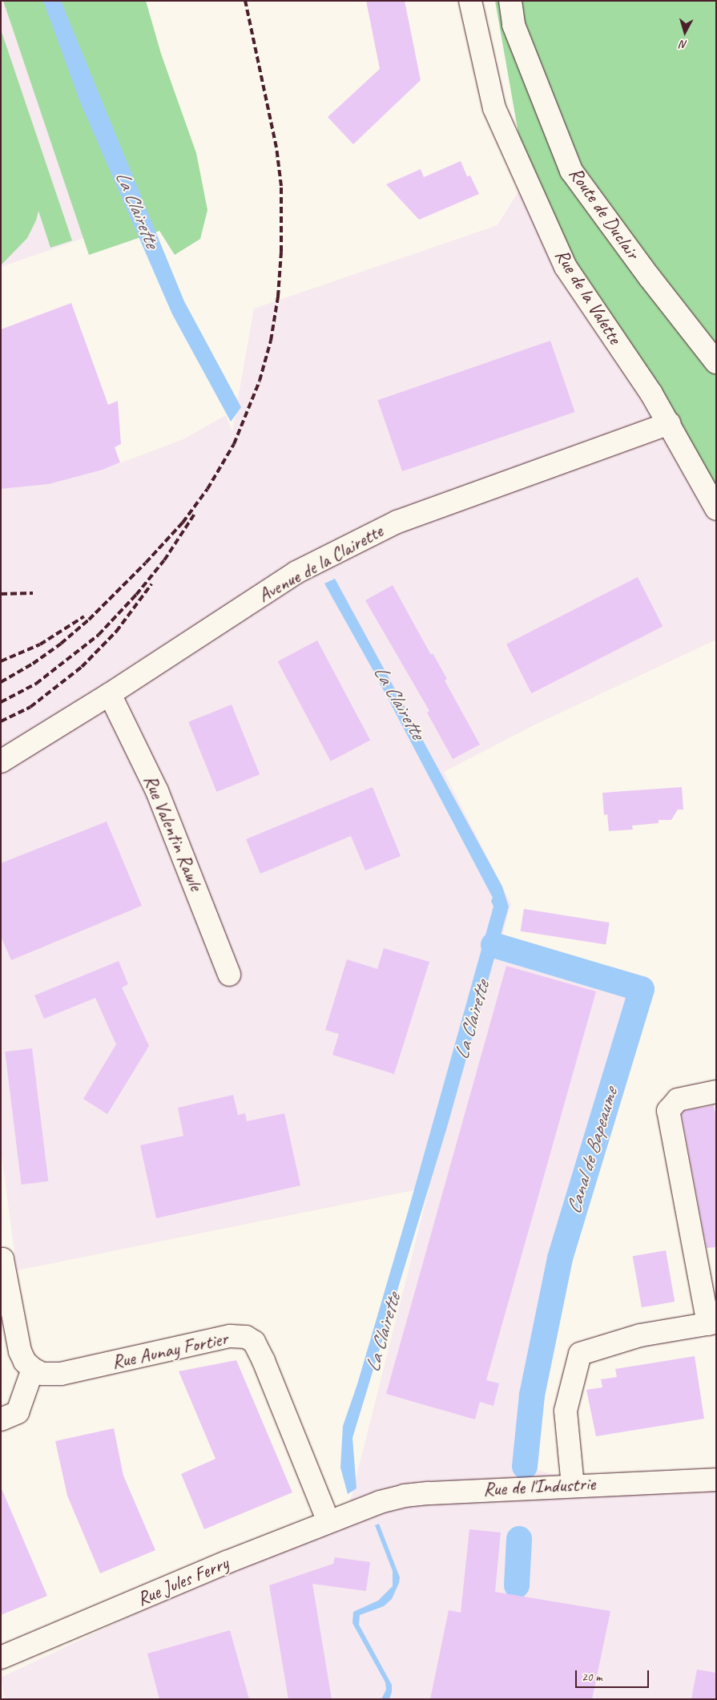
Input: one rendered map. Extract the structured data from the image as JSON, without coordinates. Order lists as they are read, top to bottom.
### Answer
{
  "streets": {
    "street": [
      "Route de Duclair",
      "Rue de la Valette",
      "Avenue de la Clairette",
      "Rue Valentin Rawle",
      "Rue Aunay Fortier",
      "Rue de l'Industrie",
      "Rue Jules Ferry"
    ]
  },
  "crossings": [
    ["Rue de la Valette", "Avenue de la Clairette"],
    ["Avenue de la Clairette", "Rue Valentin Rawle"],
    ["Rue Aunay Fortier", "Rue Jules Ferry"],
    ["Rue de l'Industrie", "Rue Jules Ferry"]
  ],
  "water": ["La Clairette", "Canal de Bapeaume"],
  "scale_bar": "20 m",
  "north": "bottom"
}
